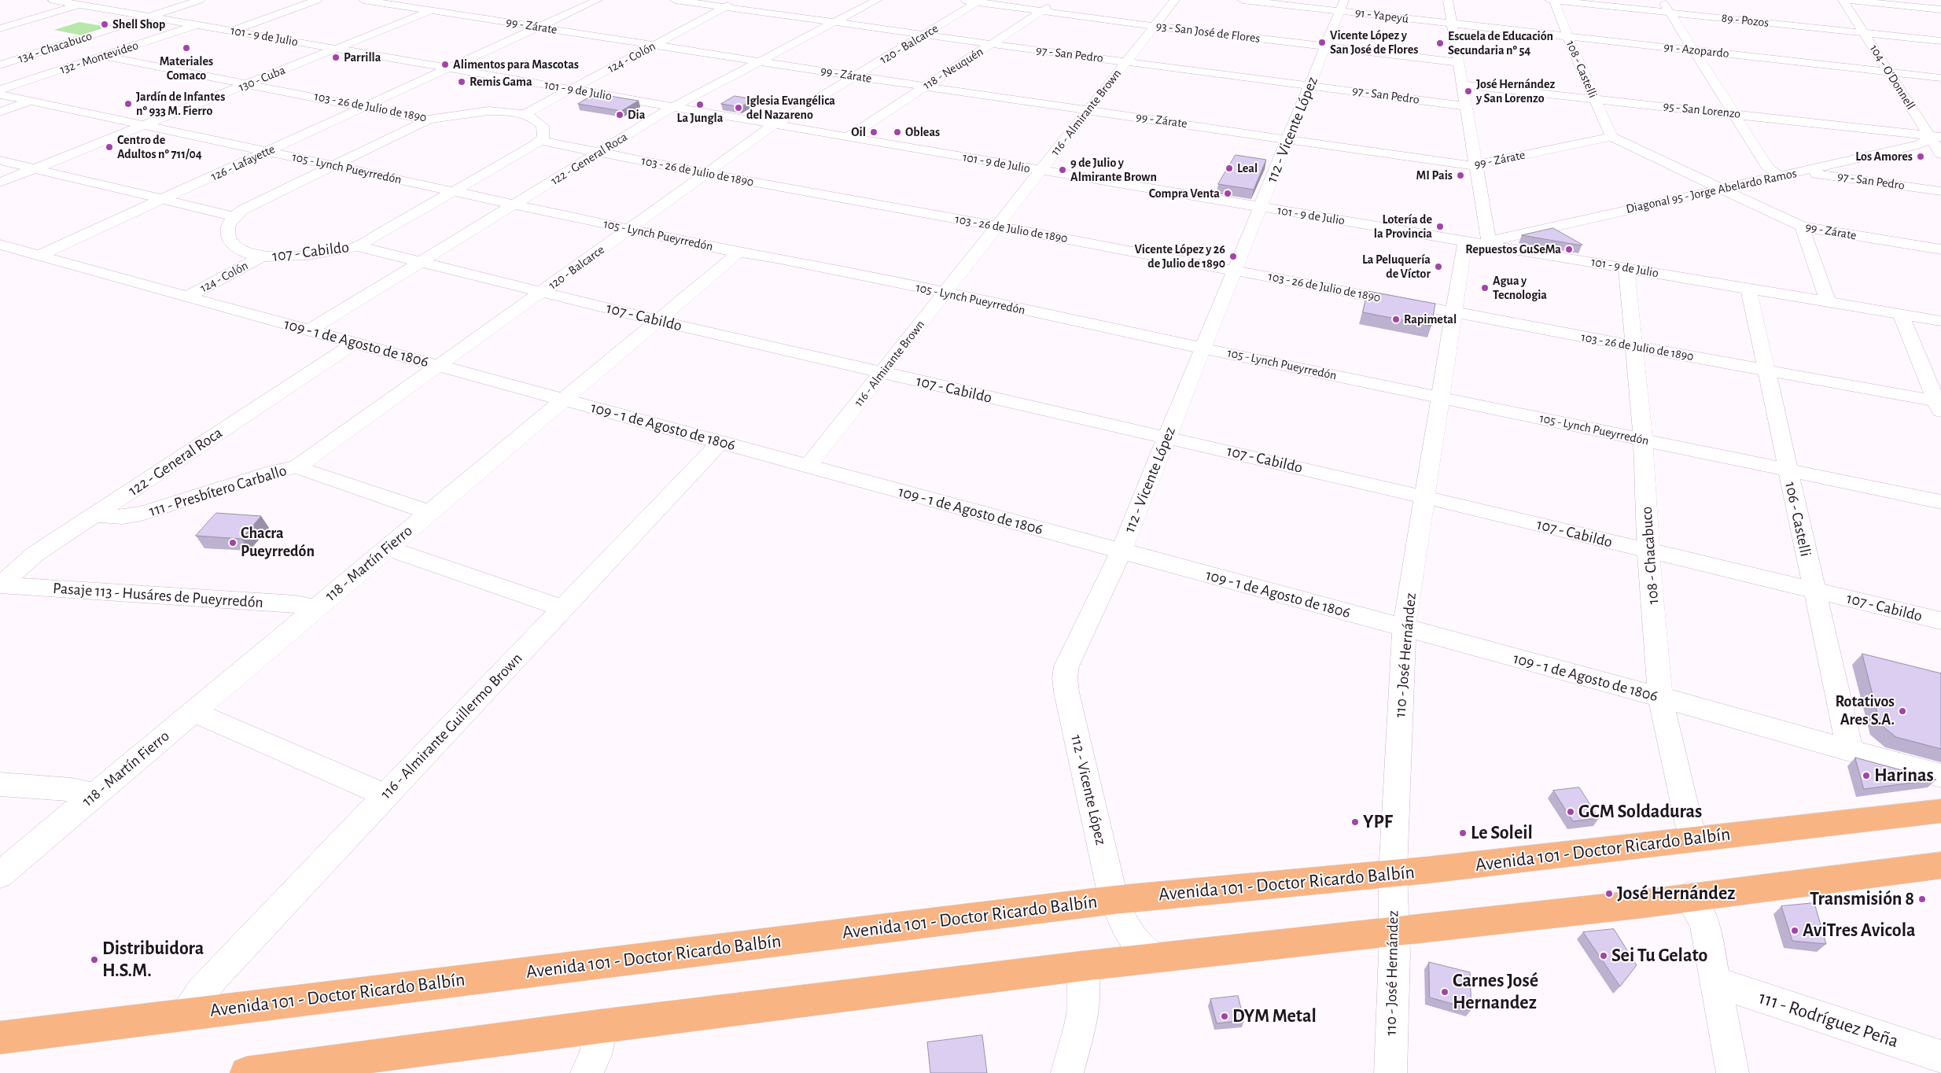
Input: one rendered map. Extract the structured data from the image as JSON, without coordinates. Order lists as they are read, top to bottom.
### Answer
{
  "streets": {
    "main road": ["Avenida 101 - Doctor Ricardo Balbín"],
    "street": [
      "91 - Yapeyú",
      "89 - Pozos",
      "99 - Zárate",
      "93 - San José de Flores",
      "101 - 9 de Julio",
      "120 - Balcarce",
      "134 - Chacabuco",
      "91 - Azopardo",
      "97 - San Pedro",
      "132 - Montevideo",
      "124 - Colón",
      "118 - Neuquén",
      "108 - Castelli",
      "104 - O'Donnell",
      "130 - Cuba",
      "103 - 26 de Julio de 1890",
      "95 - San Lorenzo",
      "116 - Almirante Brown",
      "112 - Vicente López",
      "122 - General Roca",
      "126 - Lafayette",
      "105 - Lynch Pueyrredón",
      "Diagonal 95 - Jorge Abelardo Ramos",
      "107 - Cabildo",
      "109 - 1 de Agosto de 1806",
      "111 - Presbítero Carballo",
      "106 - Castelli",
      "108 - Chacabuco",
      "118 - Martín Fierro",
      "Pasaje 113 - Husáres de Pueyrredón",
      "110 - José Hernández",
      "116 - Almirante Guillermo Brown",
      "111 - Rodríguez Peña"
    ]
  },
  "crossings": [
    ["91 - Yapeyú", "91 - Azopardo"],
    ["91 - Yapeyú", "112 - Vicente López"],
    ["89 - Pozos", "108 - Castelli"],
    ["89 - Pozos", "104 - O'Donnell"],
    ["99 - Zárate", "120 - Balcarce"],
    ["99 - Zárate", "124 - Colón"],
    ["99 - Zárate", "118 - Neuquén"],
    ["99 - Zárate", "108 - Castelli"],
    ["99 - Zárate", "130 - Cuba"],
    ["99 - Zárate", "116 - Almirante Brown"],
    ["99 - Zárate", "112 - Vicente López"],
    ["99 - Zárate", "122 - General Roca"],
    ["99 - Zárate", "126 - Lafayette"],
    ["99 - Zárate", "Diagonal 95 - Jorge Abelardo Ramos"],
    ["93 - San José de Flores", "120 - Balcarce"],
    ["93 - San José de Flores", "118 - Neuquén"],
    ["93 - San José de Flores", "116 - Almirante Brown"],
    ["93 - San José de Flores", "112 - Vicente López"],
    ["101 - 9 de Julio", "120 - Balcarce"],
    ["101 - 9 de Julio", "134 - Chacabuco"],
    ["101 - 9 de Julio", "132 - Montevideo"],
    ["101 - 9 de Julio", "124 - Colón"],
    ["101 - 9 de Julio", "118 - Neuquén"],
    ["101 - 9 de Julio", "130 - Cuba"],
    ["101 - 9 de Julio", "116 - Almirante Brown"],
    ["101 - 9 de Julio", "112 - Vicente López"],
    ["101 - 9 de Julio", "122 - General Roca"],
    ["101 - 9 de Julio", "126 - Lafayette"],
    ["101 - 9 de Julio", "Diagonal 95 - Jorge Abelardo Ramos"],
    ["101 - 9 de Julio", "106 - Castelli"],
    ["101 - 9 de Julio", "108 - Chacabuco"],
    ["101 - 9 de Julio", "110 - José Hernández"],
    ["120 - Balcarce", "97 - San Pedro"],
    ["120 - Balcarce", "103 - 26 de Julio de 1890"],
    ["120 - Balcarce", "105 - Lynch Pueyrredón"],
    ["120 - Balcarce", "107 - Cabildo"],
    ["120 - Balcarce", "109 - 1 de Agosto de 1806"],
    ["120 - Balcarce", "111 - Presbítero Carballo"],
    ["91 - Azopardo", "108 - Castelli"],
    ["91 - Azopardo", "104 - O'Donnell"],
    ["97 - San Pedro", "124 - Colón"],
    ["97 - San Pedro", "118 - Neuquén"],
    ["97 - San Pedro", "116 - Almirante Brown"],
    ["97 - San Pedro", "112 - Vicente López"],
    ["97 - San Pedro", "122 - General Roca"],
    ["97 - San Pedro", "Diagonal 95 - Jorge Abelardo Ramos"],
    ["132 - Montevideo", "103 - 26 de Julio de 1890"],
    ["124 - Colón", "103 - 26 de Julio de 1890"],
    ["124 - Colón", "107 - Cabildo"],
    ["124 - Colón", "109 - 1 de Agosto de 1806"],
    ["108 - Castelli", "95 - San Lorenzo"],
    ["104 - O'Donnell", "95 - San Lorenzo"],
    ["104 - O'Donnell", "Diagonal 95 - Jorge Abelardo Ramos"],
    ["130 - Cuba", "103 - 26 de Julio de 1890"],
    ["130 - Cuba", "105 - Lynch Pueyrredón"],
    ["103 - 26 de Julio de 1890", "116 - Almirante Brown"],
    ["103 - 26 de Julio de 1890", "112 - Vicente López"],
    ["103 - 26 de Julio de 1890", "122 - General Roca"],
    ["103 - 26 de Julio de 1890", "126 - Lafayette"],
    ["103 - 26 de Julio de 1890", "106 - Castelli"],
    ["103 - 26 de Julio de 1890", "108 - Chacabuco"],
    ["103 - 26 de Julio de 1890", "110 - José Hernández"],
    ["95 - San Lorenzo", "Diagonal 95 - Jorge Abelardo Ramos"],
    ["116 - Almirante Brown", "105 - Lynch Pueyrredón"],
    ["116 - Almirante Brown", "107 - Cabildo"],
    ["116 - Almirante Brown", "109 - 1 de Agosto de 1806"],
    ["112 - Vicente López", "105 - Lynch Pueyrredón"],
    ["112 - Vicente López", "107 - Cabildo"],
    ["112 - Vicente López", "109 - 1 de Agosto de 1806"],
    ["112 - Vicente López", "Avenida 101 - Doctor Ricardo Balbín"],
    ["122 - General Roca", "105 - Lynch Pueyrredón"],
    ["122 - General Roca", "107 - Cabildo"],
    ["122 - General Roca", "109 - 1 de Agosto de 1806"],
    ["122 - General Roca", "111 - Presbítero Carballo"],
    ["122 - General Roca", "Pasaje 113 - Husáres de Pueyrredón"],
    ["126 - Lafayette", "105 - Lynch Pueyrredón"],
    ["126 - Lafayette", "109 - 1 de Agosto de 1806"],
    ["105 - Lynch Pueyrredón", "106 - Castelli"],
    ["105 - Lynch Pueyrredón", "108 - Chacabuco"],
    ["105 - Lynch Pueyrredón", "118 - Martín Fierro"],
    ["105 - Lynch Pueyrredón", "110 - José Hernández"],
    ["107 - Cabildo", "106 - Castelli"],
    ["107 - Cabildo", "108 - Chacabuco"],
    ["107 - Cabildo", "118 - Martín Fierro"],
    ["107 - Cabildo", "110 - José Hernández"],
    ["109 - 1 de Agosto de 1806", "106 - Castelli"],
    ["109 - 1 de Agosto de 1806", "108 - Chacabuco"],
    ["109 - 1 de Agosto de 1806", "118 - Martín Fierro"],
    ["109 - 1 de Agosto de 1806", "110 - José Hernández"],
    ["109 - 1 de Agosto de 1806", "116 - Almirante Guillermo Brown"],
    ["111 - Presbítero Carballo", "118 - Martín Fierro"],
    ["108 - Chacabuco", "Avenida 101 - Doctor Ricardo Balbín"],
    ["118 - Martín Fierro", "Pasaje 113 - Husáres de Pueyrredón"],
    ["110 - José Hernández", "Avenida 101 - Doctor Ricardo Balbín"],
    ["116 - Almirante Guillermo Brown", "Avenida 101 - Doctor Ricardo Balbín"]
  ],
  "places": [
    "Shell Shop",
    "Vicente López y San José de Flores",
    "Escuela de Educación Secundaria nº 54",
    "Materiales Comaco",
    "Parrilla",
    "Alimentos para Mascotas",
    "Remis Gama",
    "José Hernández y San Lorenzo",
    "Jardín de Infantes nº 933 M. Fierro",
    "La Jungla",
    "Iglesia Evangélica del Nazareno",
    "Dia",
    "Oil",
    "Obleas",
    "Centro de Adultos nº 711/04",
    "Los Amores",
    "Leal",
    "9 de Julio y Almirante Brown",
    "MI Pais",
    "Compra Venta",
    "Lotería de la Provincia",
    "Repuestos GuSeMa",
    "Vicente López y 26 de Julio de 1890",
    "La Peluquería de Víctor",
    "Agua y Tecnologia",
    "Rapimetal",
    "Chacra Pueyrredón",
    "Rotativos Ares S.A.",
    "Harinas",
    "GCM Soldaduras",
    "YPF",
    "Le Soleil",
    "José Hernández",
    "Transmisión 8",
    "AviTres Avicola",
    "Sei Tu Gelato",
    "Distribuidora H.S.M.",
    "Carnes José Hernandez",
    "DYM Metal"
  ]
}
